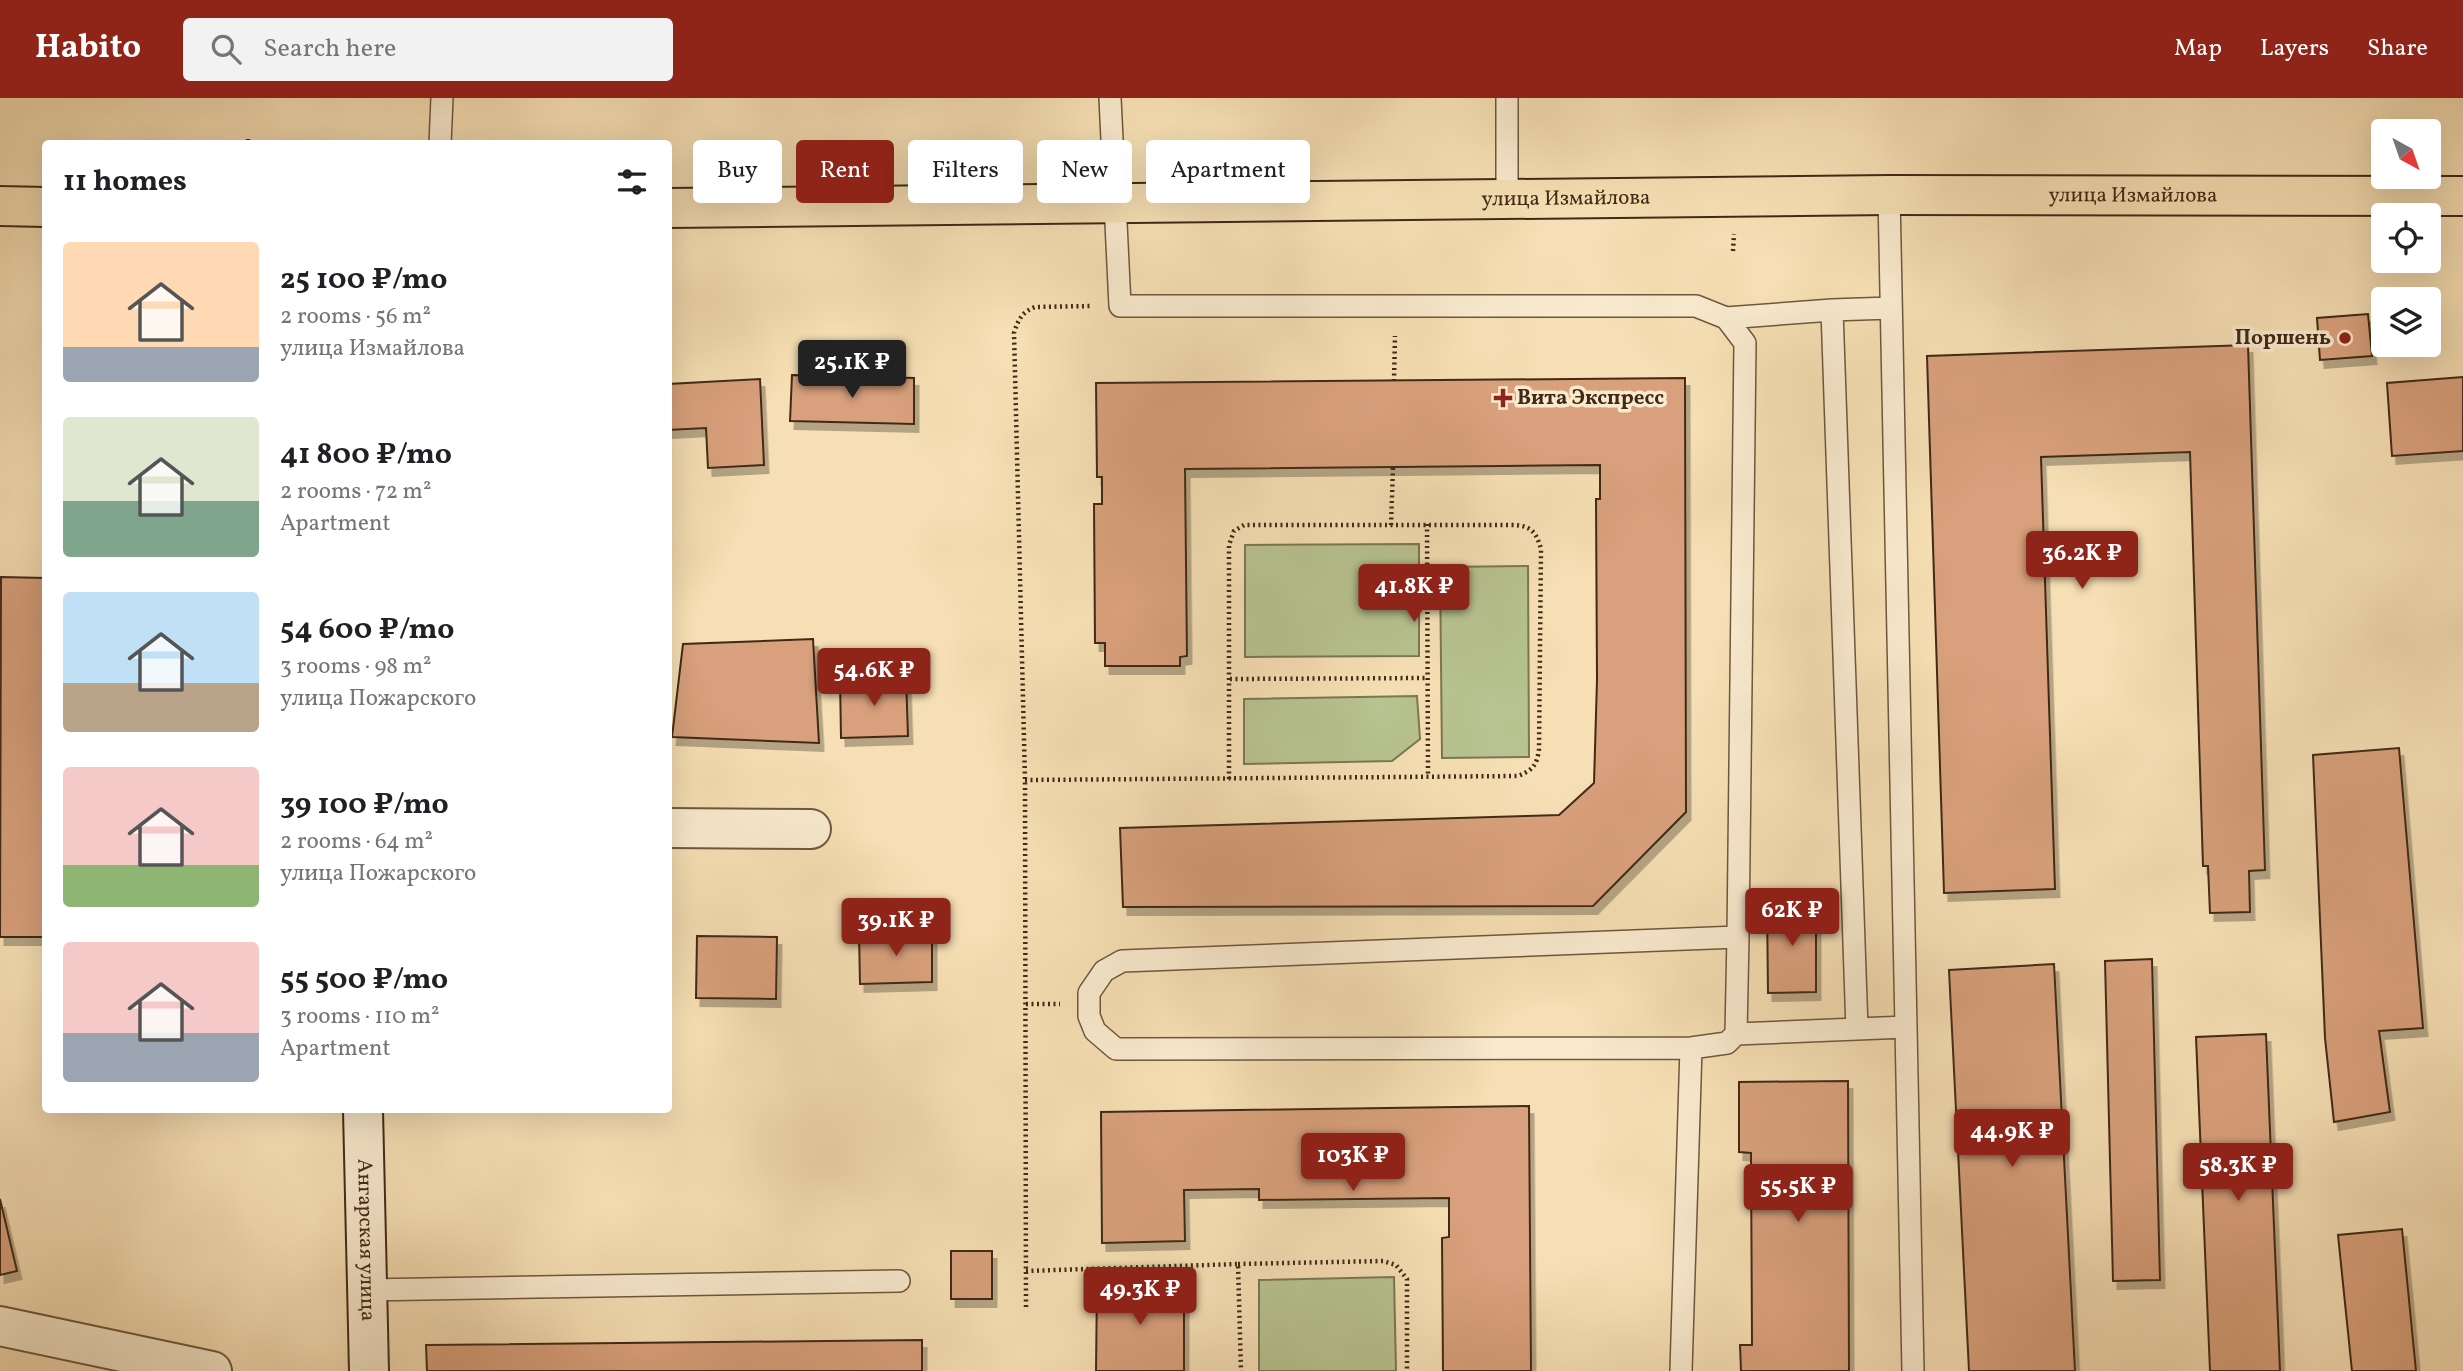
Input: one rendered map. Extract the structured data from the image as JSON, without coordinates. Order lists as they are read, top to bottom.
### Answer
{
  "streets": {
    "main road": ["улица Измайлова"],
    "street": ["Ангарская улица"]
  },
  "places": {
    "other": ["Поршень"],
    "health": ["Вита Экспресс"]
  },
  "north": "bottom right",
  "page": {
    "header": "Habito",
    "search": "Search here",
    "nav": ["Map", "Layers", "Share"],
    "chip": [
      "Buy",
      "Rent",
      "Filters",
      "New",
      "Apartment"
    ],
    "heading": "11 homes",
    "list": [
      {
        "name": "25 100 ₽/mo",
        "note": "2 rooms · 56 m² · улица Измайлова"
      },
      {
        "name": "41 800 ₽/mo",
        "note": "2 rooms · 72 m² · Apartment"
      },
      {
        "name": "54 600 ₽/mo",
        "note": "3 rooms · 98 m² · улица Пожарского"
      },
      {
        "name": "39 100 ₽/mo",
        "note": "2 rooms · 64 m² · улица Пожарского"
      },
      {
        "name": "55 500 ₽/mo",
        "note": "3 rooms · 110 m² · Apartment"
      }
    ],
    "price": [
      "25.1K ₽",
      "36.2K ₽",
      "41.8K ₽",
      "54.6K ₽",
      "62K ₽",
      "39.1K ₽",
      "44.9K ₽",
      "103K ₽",
      "58.3K ₽",
      "55.5K ₽",
      "49.3K ₽"
    ]
  }
}
